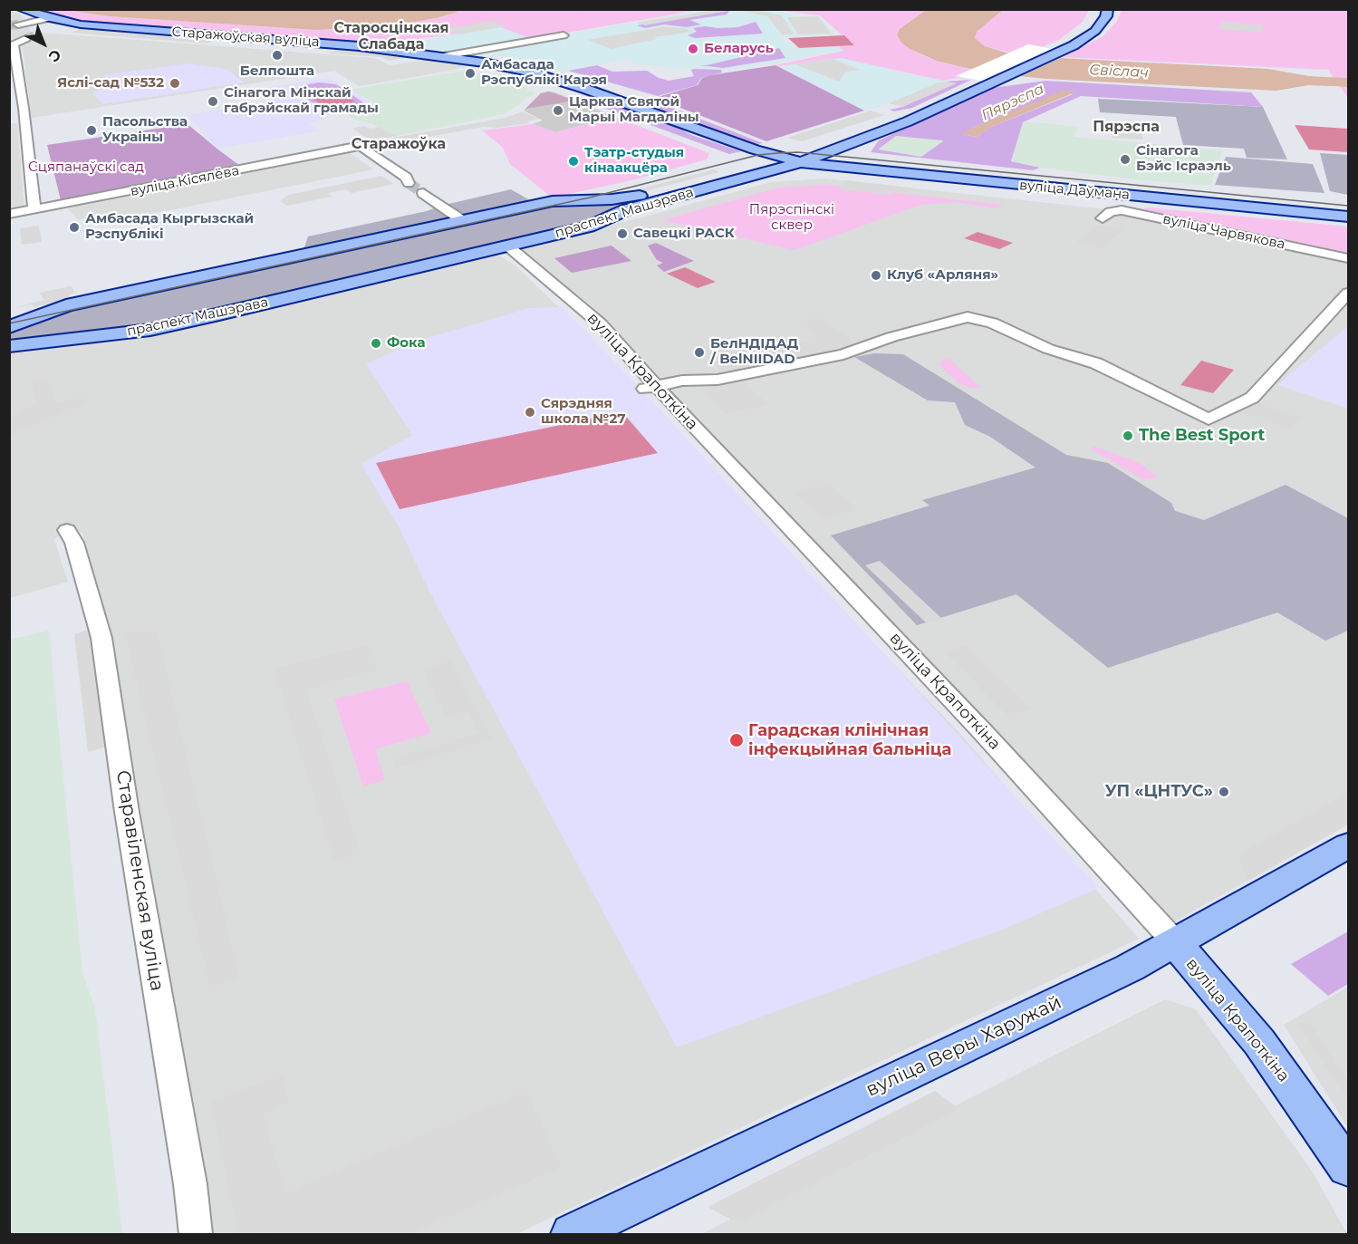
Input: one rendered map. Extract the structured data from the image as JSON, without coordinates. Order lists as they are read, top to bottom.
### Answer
{
  "streets": {
    "main road": [
      "Старажоўская вуліца",
      "вуліца Даўмана",
      "праспект Машэрава",
      "вуліца Крапоткіна",
      "вуліца Веры Харужай"
    ],
    "street": ["вуліца Кісялёва", "вуліца Чарвякова", "Старавіленская вуліца"]
  },
  "crossings": [
    ["Старажоўская вуліца", "вуліца Даўмана"],
    ["Старажоўская вуліца", "праспект Машэрава"],
    ["вуліца Даўмана", "праспект Машэрава"],
    ["праспект Машэрава", "вуліца Крапоткіна"],
    ["вуліца Крапоткіна", "вуліца Веры Харужай"]
  ],
  "districts": ["Старосцінская Слабада", "Пярэспа", "Старажоўка"],
  "water": ["Свіслач", "Пярэспа"],
  "parks": ["Сцяпанаўскі сад", "Пярэспінскі сквер"],
  "places": [
    "Беларусь",
    "Белпошта",
    "Амбасада Рэспублікі Карэя",
    "Яслі-сад №532",
    "Сінагога Мінскай габрэйскай грамады",
    "Царква Святой Марыі Магдаліны",
    "Пасольства Украіны",
    "Сінагога Бэйс Ісраэль",
    "Тэатр-студыя кінаакцёра",
    "Амбасада Кыргызскай Рэспублікі",
    "Савецкі РАСК",
    "Клуб «Арляня»",
    "Фока",
    "БелНДІДАД / BelNIIDAD",
    "Сярэдняя школа №27",
    "The Best Sport",
    "Гарадская клінічная інфекцыйная бальніца",
    "УП «ЦНТУС»"
  ],
  "north": "bottom right"
}
